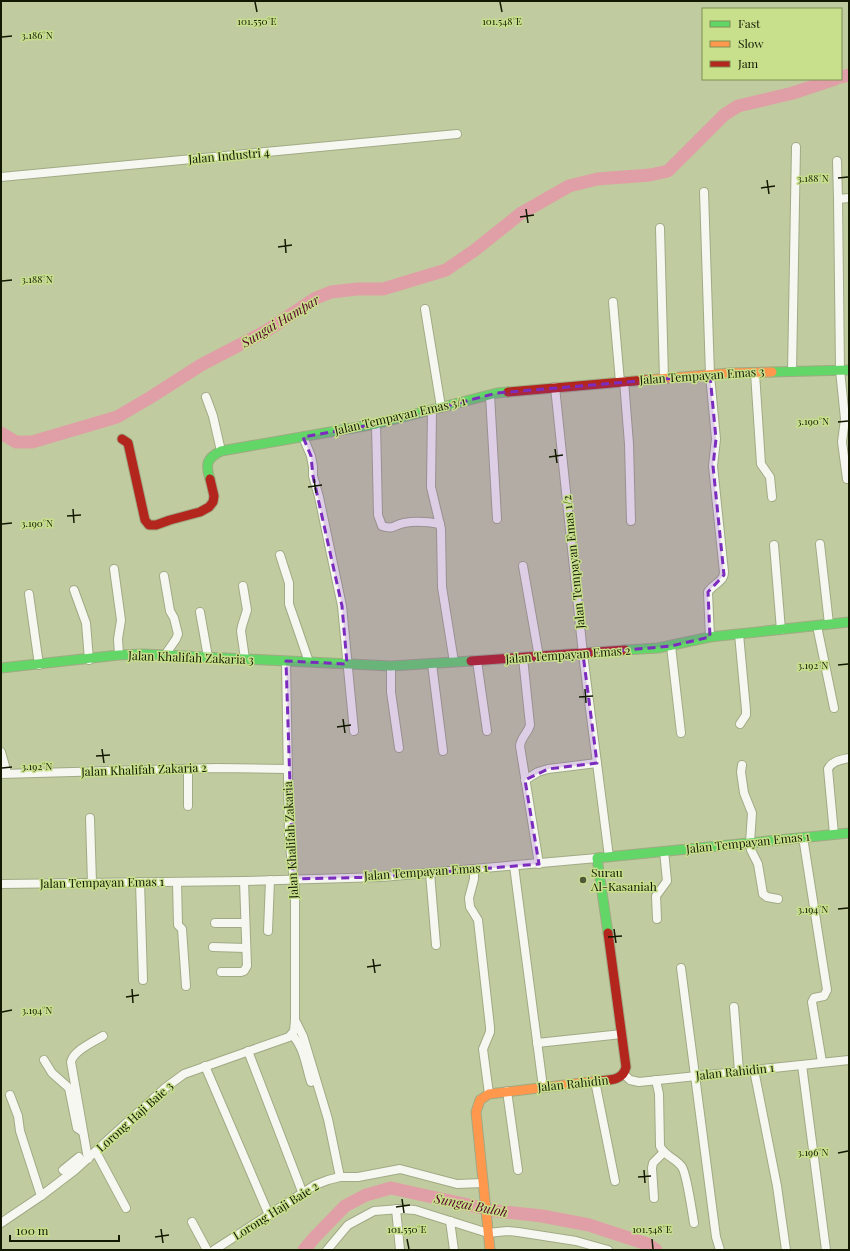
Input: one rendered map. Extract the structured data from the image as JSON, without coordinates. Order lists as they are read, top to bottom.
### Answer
{
  "streets": {
    "street": [
      "Jalan Industri 4",
      "Jalan Tempayan Emas 3",
      "Jalan Tempayan Emas 3/1",
      "Jalan Tempayan Emas 1/2",
      "Jalan Tempayan Emas 2",
      "Jalan Khalifah Zakaria 3",
      "Jalan Khalifah Zakaria 2",
      "Jalan Khalifah Zakaria",
      "Jalan Tempayan Emas 1",
      "Jalan Rahidin 1",
      "Jalan Rahidin",
      "Lorong Haji Baie 3",
      "Lorong Haji Baie 2"
    ]
  },
  "crossings": [
    ["Jalan Tempayan Emas 3", "Jalan Tempayan Emas 3/1"],
    ["Jalan Tempayan Emas 3", "Jalan Tempayan Emas 1/2"],
    ["Jalan Tempayan Emas 3/1", "Jalan Tempayan Emas 1/2"],
    ["Jalan Tempayan Emas 1/2", "Jalan Tempayan Emas 2"],
    ["Jalan Tempayan Emas 1/2", "Jalan Tempayan Emas 1"],
    ["Jalan Tempayan Emas 2", "Jalan Khalifah Zakaria 3"],
    ["Jalan Tempayan Emas 2", "Jalan Khalifah Zakaria"],
    ["Jalan Khalifah Zakaria 3", "Jalan Khalifah Zakaria"],
    ["Jalan Khalifah Zakaria 2", "Jalan Khalifah Zakaria"],
    ["Jalan Khalifah Zakaria", "Jalan Tempayan Emas 1"],
    ["Jalan Tempayan Emas 1", "Jalan Rahidin"],
    ["Jalan Rahidin 1", "Jalan Rahidin"]
  ],
  "water": ["Sungai Hampar", "Sungai Buloh"],
  "places": ["Surau Al-Kasaniah"],
  "legend": ["Fast", "Slow", "Jam"],
  "scale_bar": "100 m",
  "coordinates": [
    "101.550°E",
    "101.548°E",
    "3.186°N",
    "3.188°N",
    "3.190°N",
    "3.192°N",
    "3.194°N",
    "3.196°N"
  ]
}
